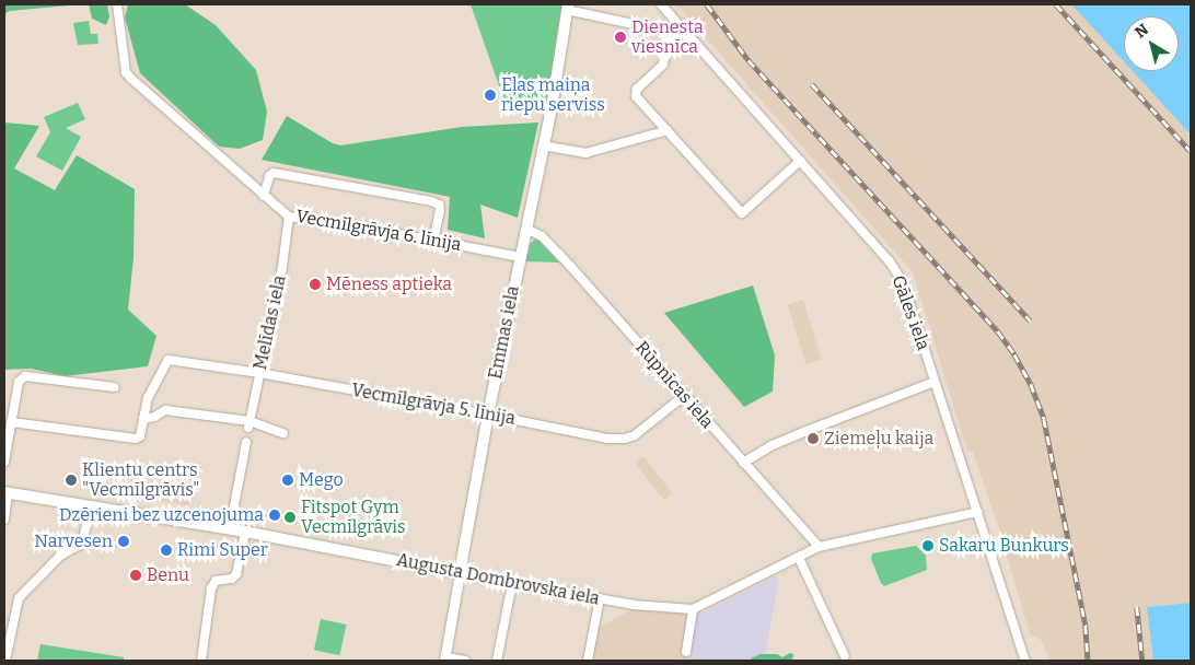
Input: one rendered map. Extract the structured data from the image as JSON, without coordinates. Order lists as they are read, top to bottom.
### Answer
{
  "streets": {
    "main road": ["Emmas iela", "Augusta Dombrovska iela"],
    "street": [
      "Vecmīlgrāvja 6. līnija",
      "Gāles iela",
      "Melīdas iela",
      "Rūpnīcas iela",
      "Vecmīlgrāvja 5. līnija"
    ]
  },
  "crossings": [
    ["Vecmīlgrāvja 6. līnija", "Melīdas iela"],
    ["Vecmīlgrāvja 6. līnija", "Emmas iela"],
    ["Melīdas iela", "Vecmīlgrāvja 5. līnija"],
    ["Emmas iela", "Rūpnīcas iela"],
    ["Emmas iela", "Vecmīlgrāvja 5. līnija"],
    ["Emmas iela", "Augusta Dombrovska iela"],
    ["Rūpnīcas iela", "Vecmīlgrāvja 5. līnija"]
  ],
  "places": [
    "Dienesta viesnīca",
    "Eļas maiņa riepu serviss",
    "Mēness aptieka",
    "Ziemeļu kaija",
    "Klientu centrs \"Vecmīlgrāvis\"",
    "Mego",
    "Dzērieni bez uzcenojuma",
    "Fitspot Gym Vecmīlgrāvis",
    "Narvesen",
    "Sakaru Bunkurs",
    "Rimi Super",
    "Benu"
  ],
  "north": "top left"
}
